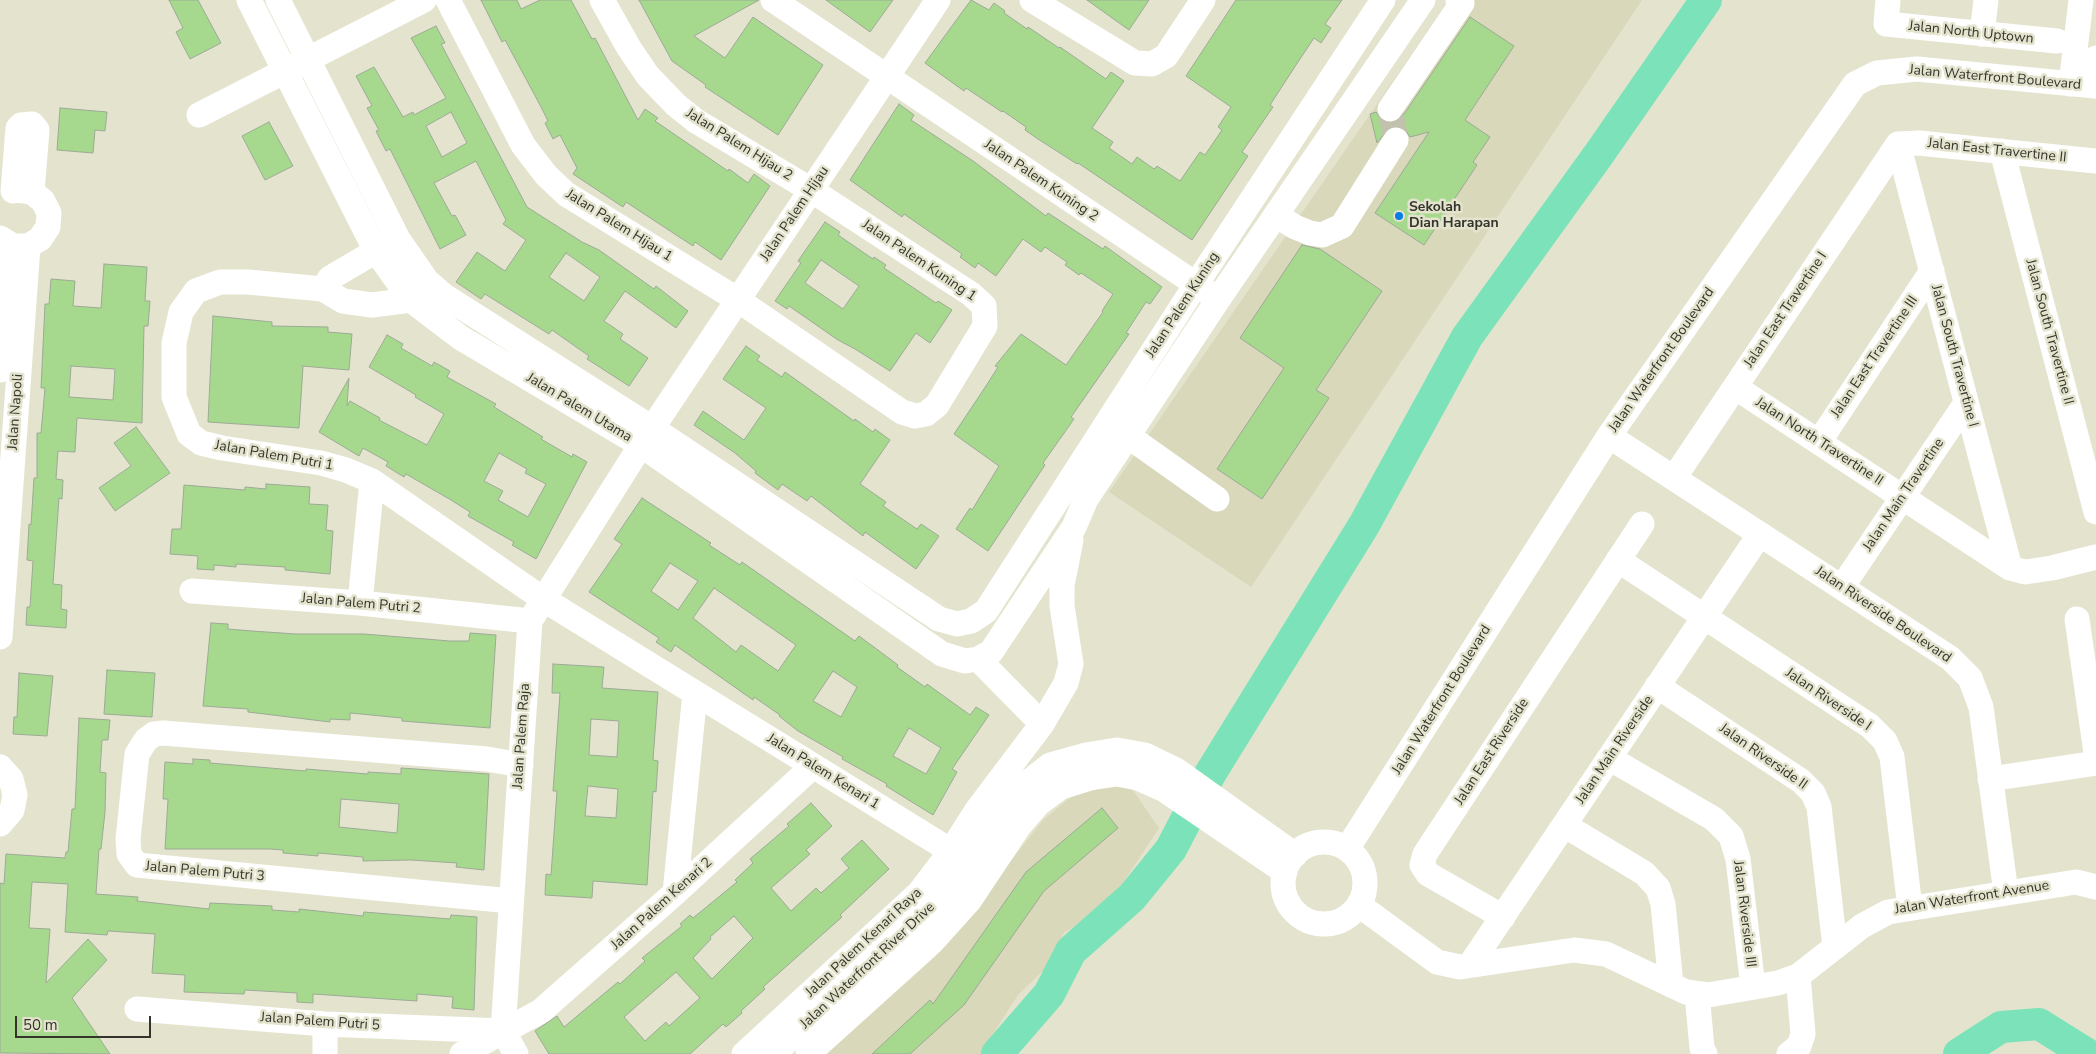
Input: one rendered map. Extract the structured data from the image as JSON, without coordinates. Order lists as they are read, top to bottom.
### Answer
{
  "streets": {
    "street": [
      "Jalan North Uptown",
      "Jalan Waterfront Boulevard",
      "Jalan Palem Hijau 2",
      "Jalan East Travertine II",
      "Jalan Palem Kuning 2",
      "Jalan Palem Hijau",
      "Jalan Palem Hijau 1",
      "Jalan Palem Kuning 1",
      "Jalan Palem Kuning",
      "Jalan East Travertine I",
      "Jalan South Travertine II",
      "Jalan South Travertine I",
      "Jalan East Travertine III",
      "Jalan Palem Utama",
      "Jalan Napoli",
      "Jalan North Travertine II",
      "Jalan Palem Putri 1",
      "Jalan Main Travertine",
      "Jalan Palem Putri 2",
      "Jalan Riverside Boulevard",
      "Jalan Riverside I",
      "Jalan Palem Raja",
      "Jalan Main Riverside",
      "Jalan East Riverside",
      "Jalan Riverside II",
      "Jalan Palem Kenari 1",
      "Jalan Palem Putri 3",
      "Jalan Waterfront Avenue",
      "Jalan Palem Kenari 2",
      "Jalan Riverside III",
      "Jalan Palem Kenari Raya",
      "Jalan Waterfront River Drive",
      "Jalan Palem Putri 5"
    ]
  },
  "crossings": [
    ["Jalan Waterfront Boulevard", "Jalan Riverside Boulevard"],
    ["Jalan Waterfront Boulevard", "Jalan Waterfront Avenue"],
    ["Jalan Waterfront Boulevard", "Jalan Waterfront River Drive"],
    ["Jalan Palem Hijau 2", "Jalan Palem Hijau"],
    ["Jalan Palem Hijau 2", "Jalan Palem Kuning 1"],
    ["Jalan East Travertine II", "Jalan East Travertine I"],
    ["Jalan East Travertine II", "Jalan South Travertine II"],
    ["Jalan East Travertine II", "Jalan South Travertine I"],
    ["Jalan Palem Kuning 2", "Jalan Palem Hijau"],
    ["Jalan Palem Kuning 2", "Jalan Palem Kuning"],
    ["Jalan Palem Hijau", "Jalan Palem Hijau 1"],
    ["Jalan Palem Hijau", "Jalan Palem Kuning 1"],
    ["Jalan Palem Hijau", "Jalan Palem Utama"],
    ["Jalan Palem Hijau", "Jalan Palem Raja"],
    ["Jalan Palem Hijau 1", "Jalan Palem Kuning 1"],
    ["Jalan Palem Kuning", "Jalan Palem Utama"],
    ["Jalan Palem Kuning", "Jalan Palem Kenari Raya"],
    ["Jalan East Travertine I", "Jalan South Travertine I"],
    ["Jalan East Travertine I", "Jalan North Travertine II"],
    ["Jalan East Travertine I", "Jalan Riverside Boulevard"],
    ["Jalan South Travertine I", "Jalan East Travertine III"],
    ["Jalan South Travertine I", "Jalan North Travertine II"],
    ["Jalan South Travertine I", "Jalan Main Travertine"],
    ["Jalan East Travertine III", "Jalan North Travertine II"],
    ["Jalan Palem Utama", "Jalan Palem Putri 1"],
    ["Jalan Palem Utama", "Jalan Palem Raja"],
    ["Jalan North Travertine II", "Jalan Main Travertine"],
    ["Jalan Palem Putri 1", "Jalan Palem Raja"],
    ["Jalan Palem Putri 1", "Jalan Palem Kenari 1"],
    ["Jalan Main Travertine", "Jalan Riverside Boulevard"],
    ["Jalan Palem Putri 2", "Jalan Palem Raja"],
    ["Jalan Riverside Boulevard", "Jalan Main Riverside"],
    ["Jalan Riverside Boulevard", "Jalan Waterfront Avenue"],
    ["Jalan Riverside I", "Jalan Main Riverside"],
    ["Jalan Riverside I", "Jalan Waterfront Avenue"],
    ["Jalan Palem Raja", "Jalan Palem Kenari 1"],
    ["Jalan Palem Raja", "Jalan Palem Putri 3"],
    ["Jalan Palem Raja", "Jalan Palem Kenari 2"],
    ["Jalan Palem Raja", "Jalan Palem Putri 5"],
    ["Jalan Main Riverside", "Jalan East Riverside"],
    ["Jalan Main Riverside", "Jalan Riverside II"],
    ["Jalan Main Riverside", "Jalan Waterfront Avenue"],
    ["Jalan Main Riverside", "Jalan Riverside III"],
    ["Jalan Riverside II", "Jalan Waterfront Avenue"],
    ["Jalan Palem Kenari 1", "Jalan Palem Kenari 2"],
    ["Jalan Palem Kenari 1", "Jalan Palem Kenari Raya"],
    ["Jalan Waterfront Avenue", "Jalan Riverside III"],
    ["Jalan Waterfront Avenue", "Jalan Waterfront River Drive"],
    ["Jalan Palem Kenari 2", "Jalan Palem Putri 5"]
  ],
  "places": ["Sekolah Dian Harapan"],
  "scale_bar": "50 m"
}
